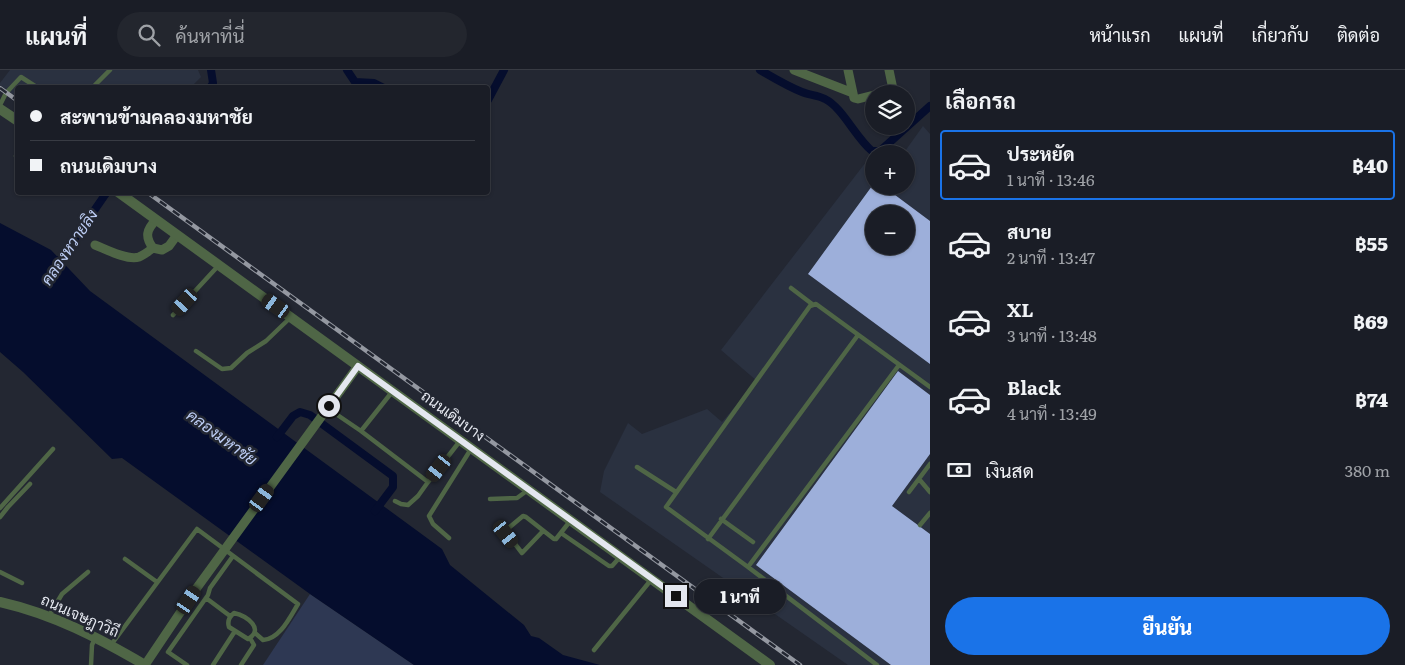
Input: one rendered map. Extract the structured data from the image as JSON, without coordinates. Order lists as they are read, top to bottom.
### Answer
{
  "streets": {
    "street": ["ถนนเดิมบาง", "ถนนเจษฎาวิถี"]
  },
  "water": ["คลองหวายลิง", "คลองมหาชัย"],
  "page": {
    "header": "แผนที่",
    "search": "ค้นหาที่นี่",
    "nav": [
      "หน้าแรก",
      "แผนที่",
      "เกี่ยวกับ",
      "ติดต่อ"
    ],
    "heading": "เลือกรถ",
    "map_buttons": ["+", "−"],
    "banner": ["สะพานข้ามคลองมหาชัย", "ถนนเดิมบาง"],
    "list": [
      {
        "name": "ประหยัด",
        "note": "1 นาที · 13:46",
        "value": "฿40"
      },
      {
        "name": "สบาย",
        "note": "2 นาที · 13:47",
        "value": "฿55"
      },
      {
        "name": "XL",
        "note": "3 นาที · 13:48",
        "value": "฿69"
      },
      {
        "name": "Black",
        "note": "4 นาที · 13:49",
        "value": "฿74"
      }
    ],
    "pay": ["เงินสด", "380 m"],
    "bubble": "1 นาที",
    "buttons": "ยืนยัน"
  }
}
